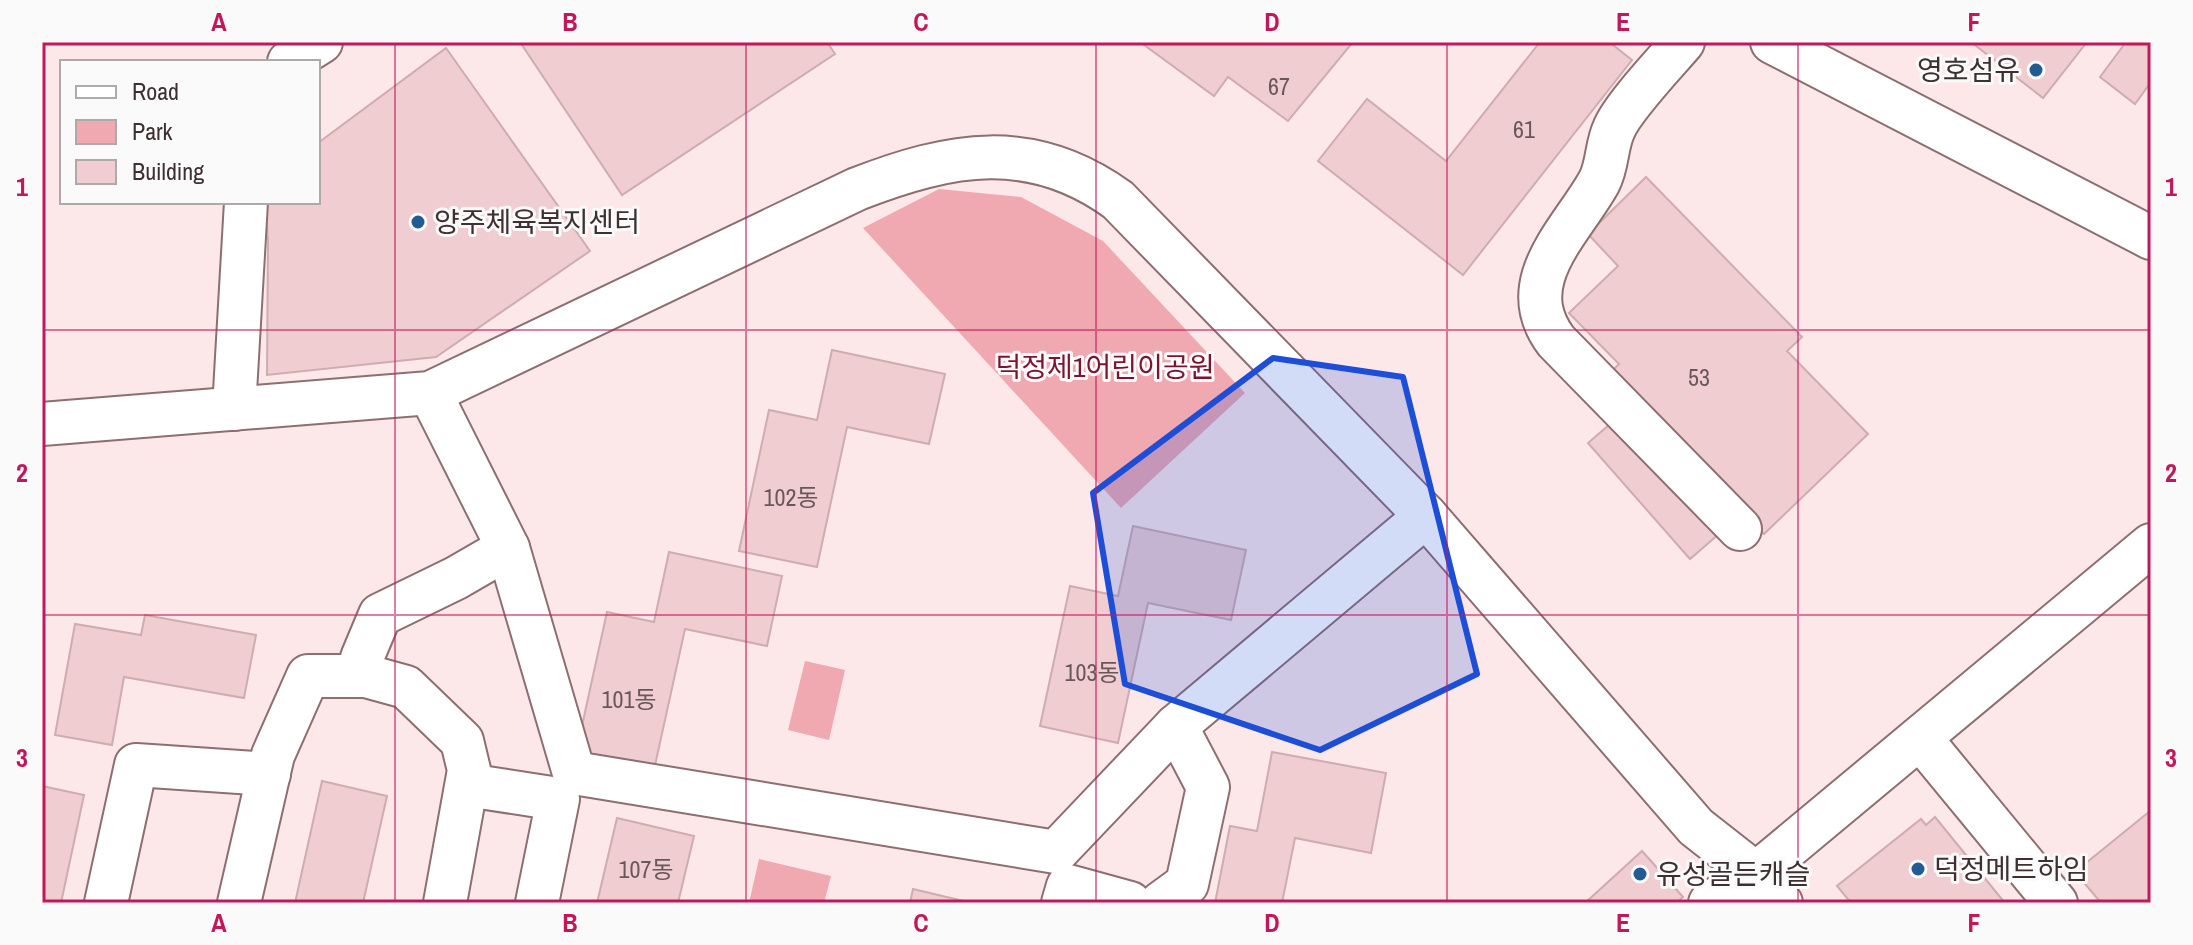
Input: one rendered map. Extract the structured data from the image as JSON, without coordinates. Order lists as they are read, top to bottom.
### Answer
{
  "parks": ["덕정제1어린이공원"],
  "places": [
    "영호섬유",
    "양주체육복지센터",
    "덕정메트하임",
    "유성골든캐슬"
  ],
  "house_numbers": [
    "67",
    "61",
    "53",
    "102동",
    "103동",
    "101동",
    "107동"
  ],
  "legend": ["Road", "Park", "Building"],
  "grid": {
    "columns": [
      "A",
      "B",
      "C",
      "D",
      "E",
      "F"
    ],
    "rows": ["1", "2", "3"]
  }
}
